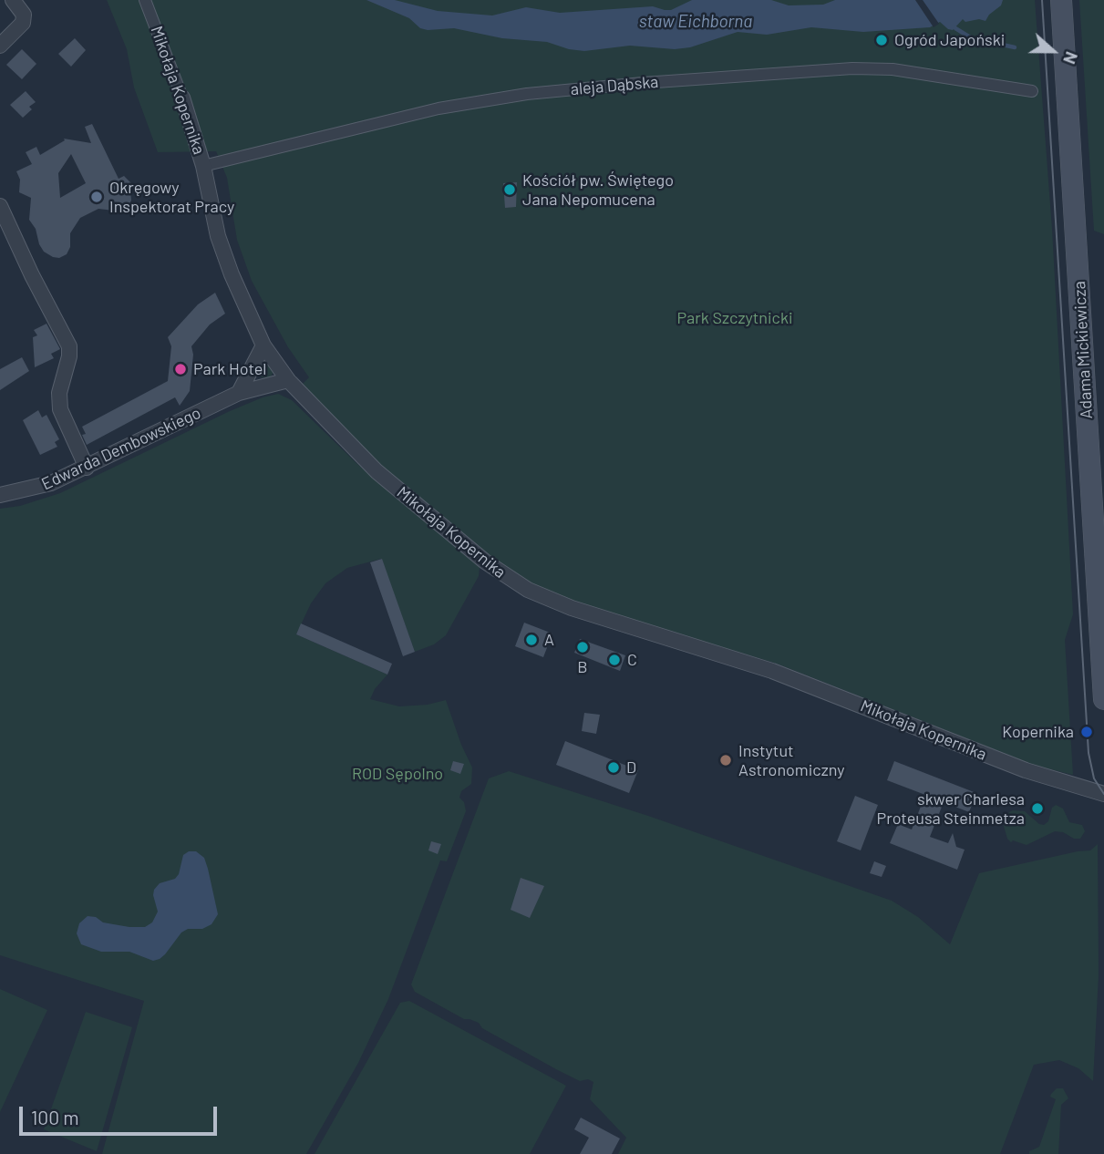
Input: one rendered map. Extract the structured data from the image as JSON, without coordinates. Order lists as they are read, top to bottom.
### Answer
{
  "streets": {
    "main road": ["Adama Mickiewicza"],
    "street": ["aleja Dąbska", "Mikołaja Kopernika", "Edwarda Dembowskiego"]
  },
  "crossings": [
    ["aleja Dąbska", "Mikołaja Kopernika"],
    ["Mikołaja Kopernika", "Edwarda Dembowskiego"]
  ],
  "water": ["staw Eichborna"],
  "parks": ["Park Szczytnicki", "ROD Sępolno"],
  "places": [
    "Ogród Japoński",
    "Kościół pw. Świętego Jana Nepomucena",
    "Okręgowy Inspektorat Pracy",
    "Park Hotel",
    "A",
    "B",
    "C",
    "Kopernika",
    "Instytut Astronomiczny",
    "D",
    "skwer Charlesa Proteusa Steinmetza"
  ],
  "scale_bar": "100 m",
  "north": "right"
}
